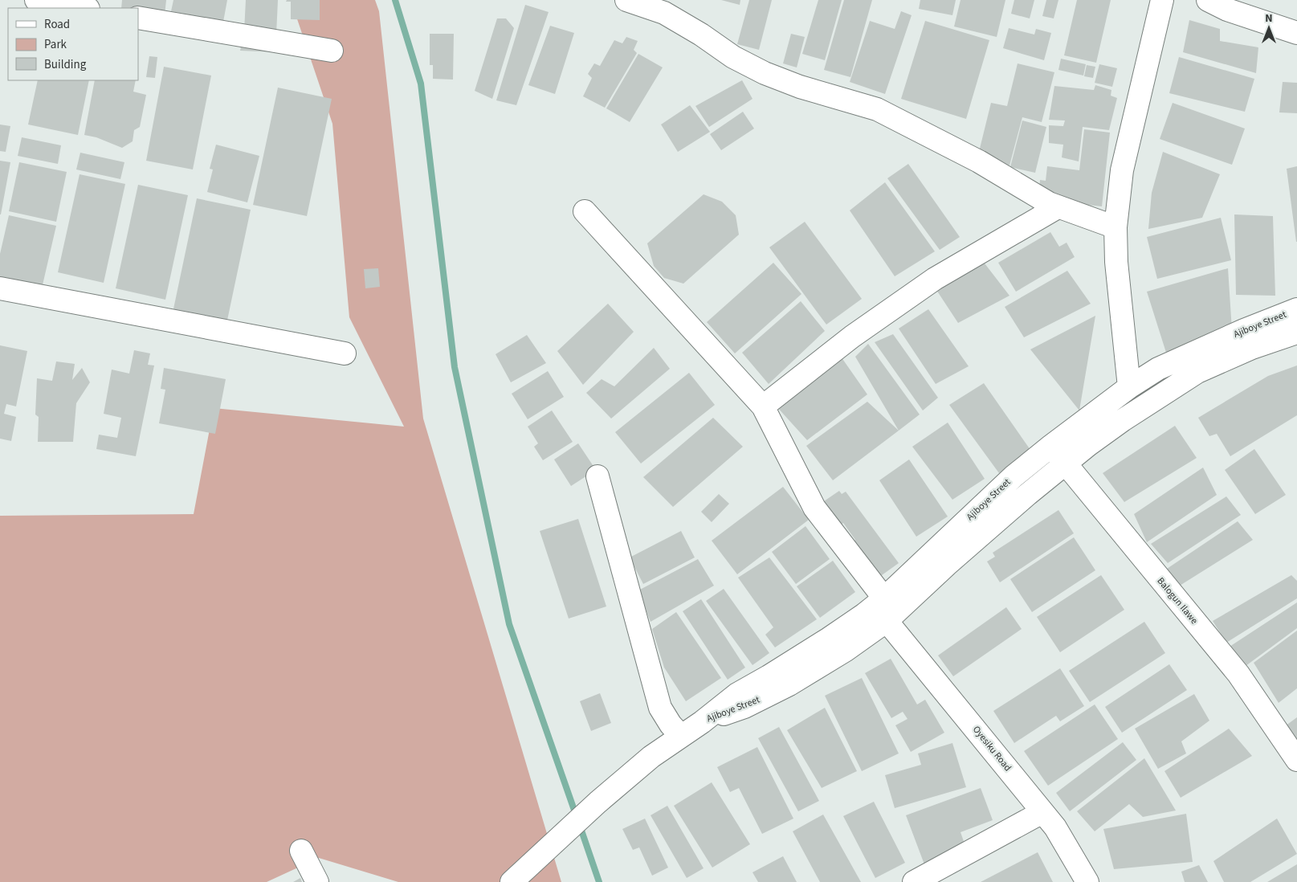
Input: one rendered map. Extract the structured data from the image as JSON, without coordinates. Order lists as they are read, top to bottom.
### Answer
{
  "streets": {
    "street": ["Ajiboye Street", "Balogun Ilawe", "Oyesiku Road"]
  },
  "crossings": [
    ["Ajiboye Street", "Balogun Ilawe"],
    ["Ajiboye Street", "Oyesiku Road"]
  ],
  "legend": ["Road", "Park", "Building"],
  "north": "top"
}
